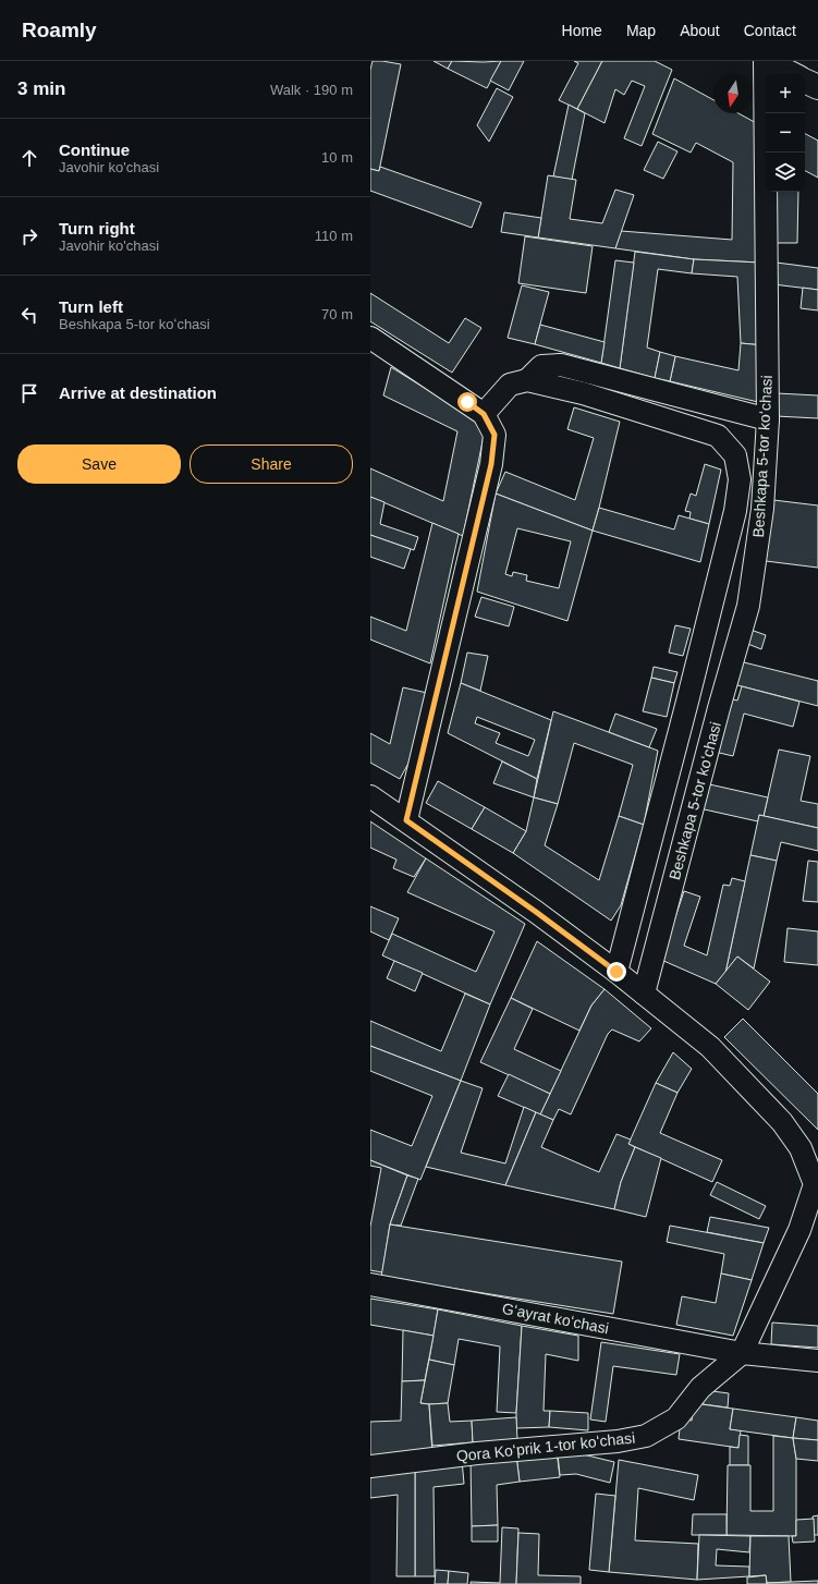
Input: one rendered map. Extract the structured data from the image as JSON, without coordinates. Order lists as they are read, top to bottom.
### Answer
{
  "streets": {
    "street": ["Beshkapa 5-tor koʻchasi", "Gʻayrat koʻchasi", "Qora Koʻprik 1-tor koʻchasi"]
  },
  "crossings": [
    ["Gʻayrat koʻchasi", "Qora Koʻprik 1-tor koʻchasi"]
  ],
  "north": "bottom",
  "page": {
    "header": "Roamly",
    "nav": [
      "Home",
      "Map",
      "About",
      "Contact"
    ],
    "heading": ["3 min", "Walk · 190 m"],
    "map_buttons": ["+", "−"],
    "list": [
      ["Continue", "Javohir ko'chasi", "10 m"],
      ["Turn right", "Javohir ko'chasi", "110 m"],
      ["Turn left", "Beshkapa 5-tor koʻchasi", "70 m"],
      "Arrive at destination"
    ],
    "buttons": ["Save", "Share"]
  }
}
